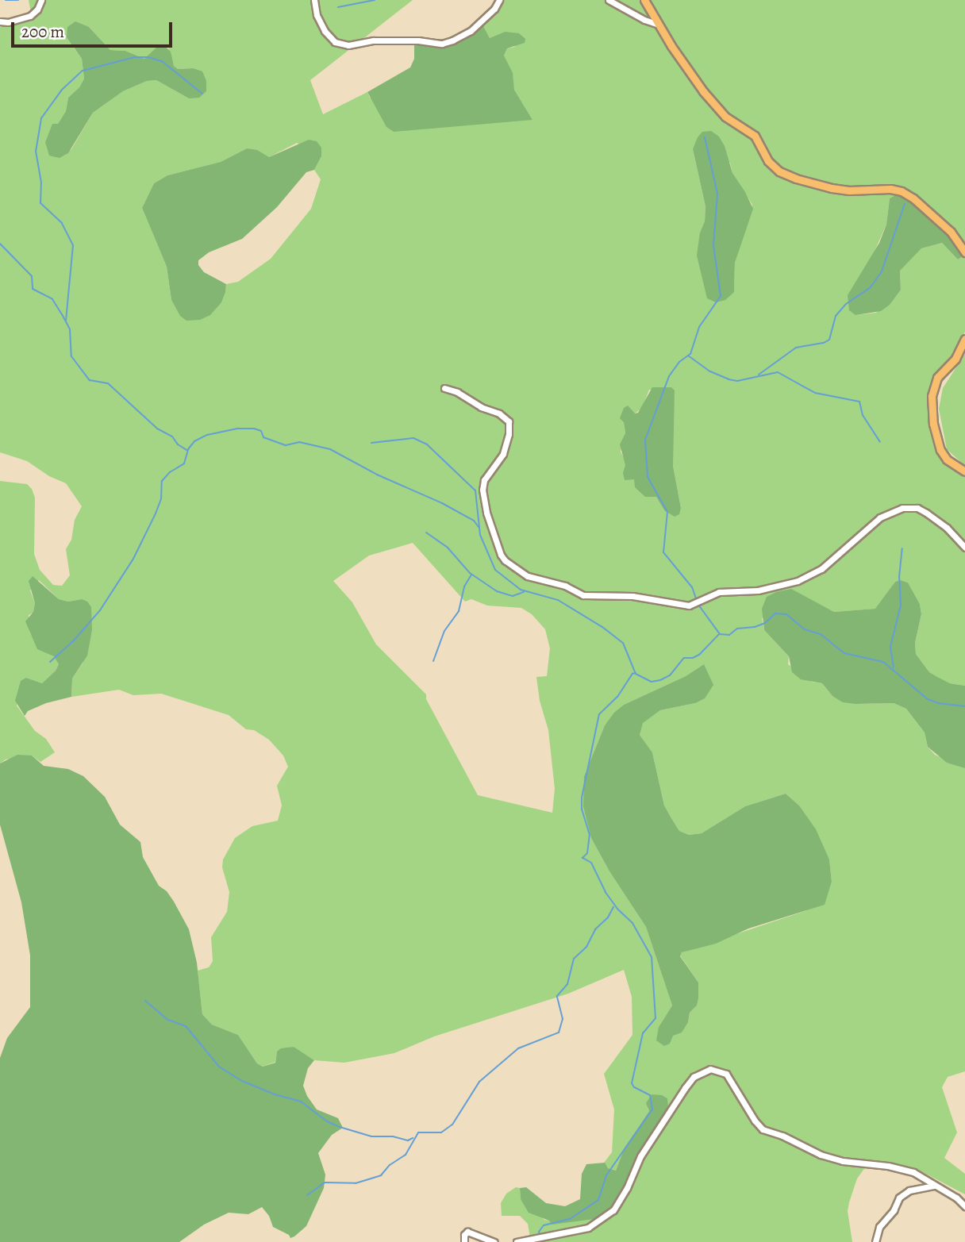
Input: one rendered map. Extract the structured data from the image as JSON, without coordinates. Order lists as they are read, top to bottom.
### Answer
{
  "scale_bar": "200 m"
}
